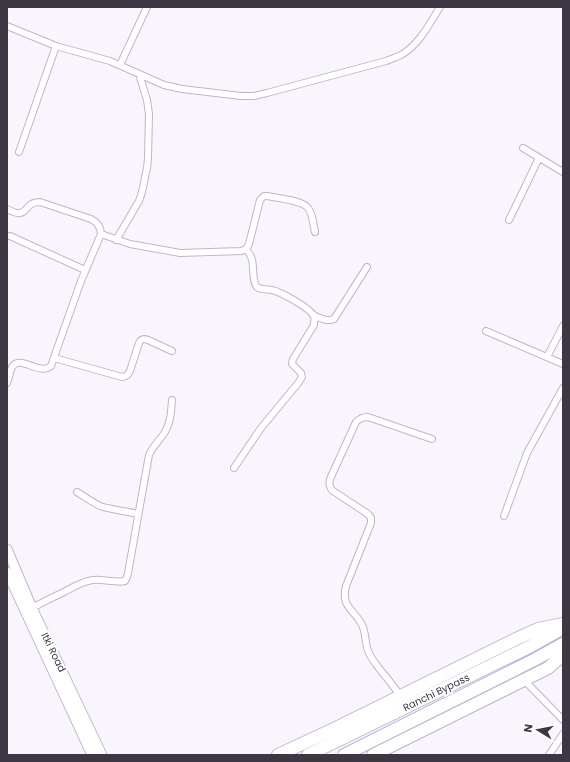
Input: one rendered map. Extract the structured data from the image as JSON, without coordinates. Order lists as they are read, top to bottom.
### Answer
{
  "streets": {
    "highway": ["Ranchi Bypass"],
    "main road": ["Itki Road"]
  },
  "north": "left"
}
